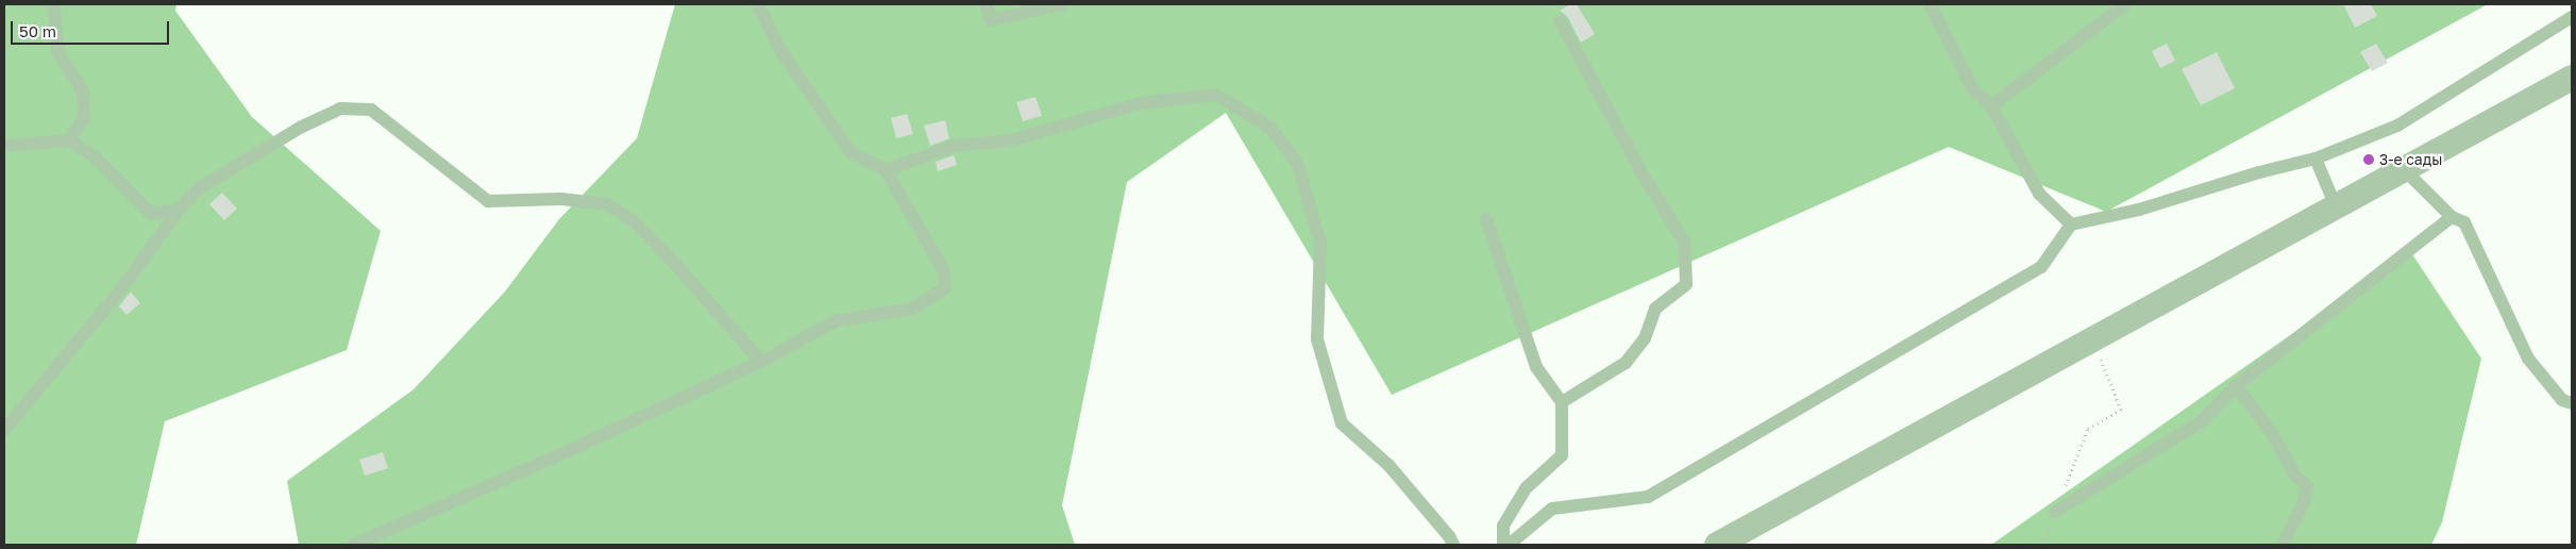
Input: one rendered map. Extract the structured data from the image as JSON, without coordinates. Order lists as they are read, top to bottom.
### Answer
{
  "places": ["3-е сады"],
  "scale_bar": "50 m"
}
